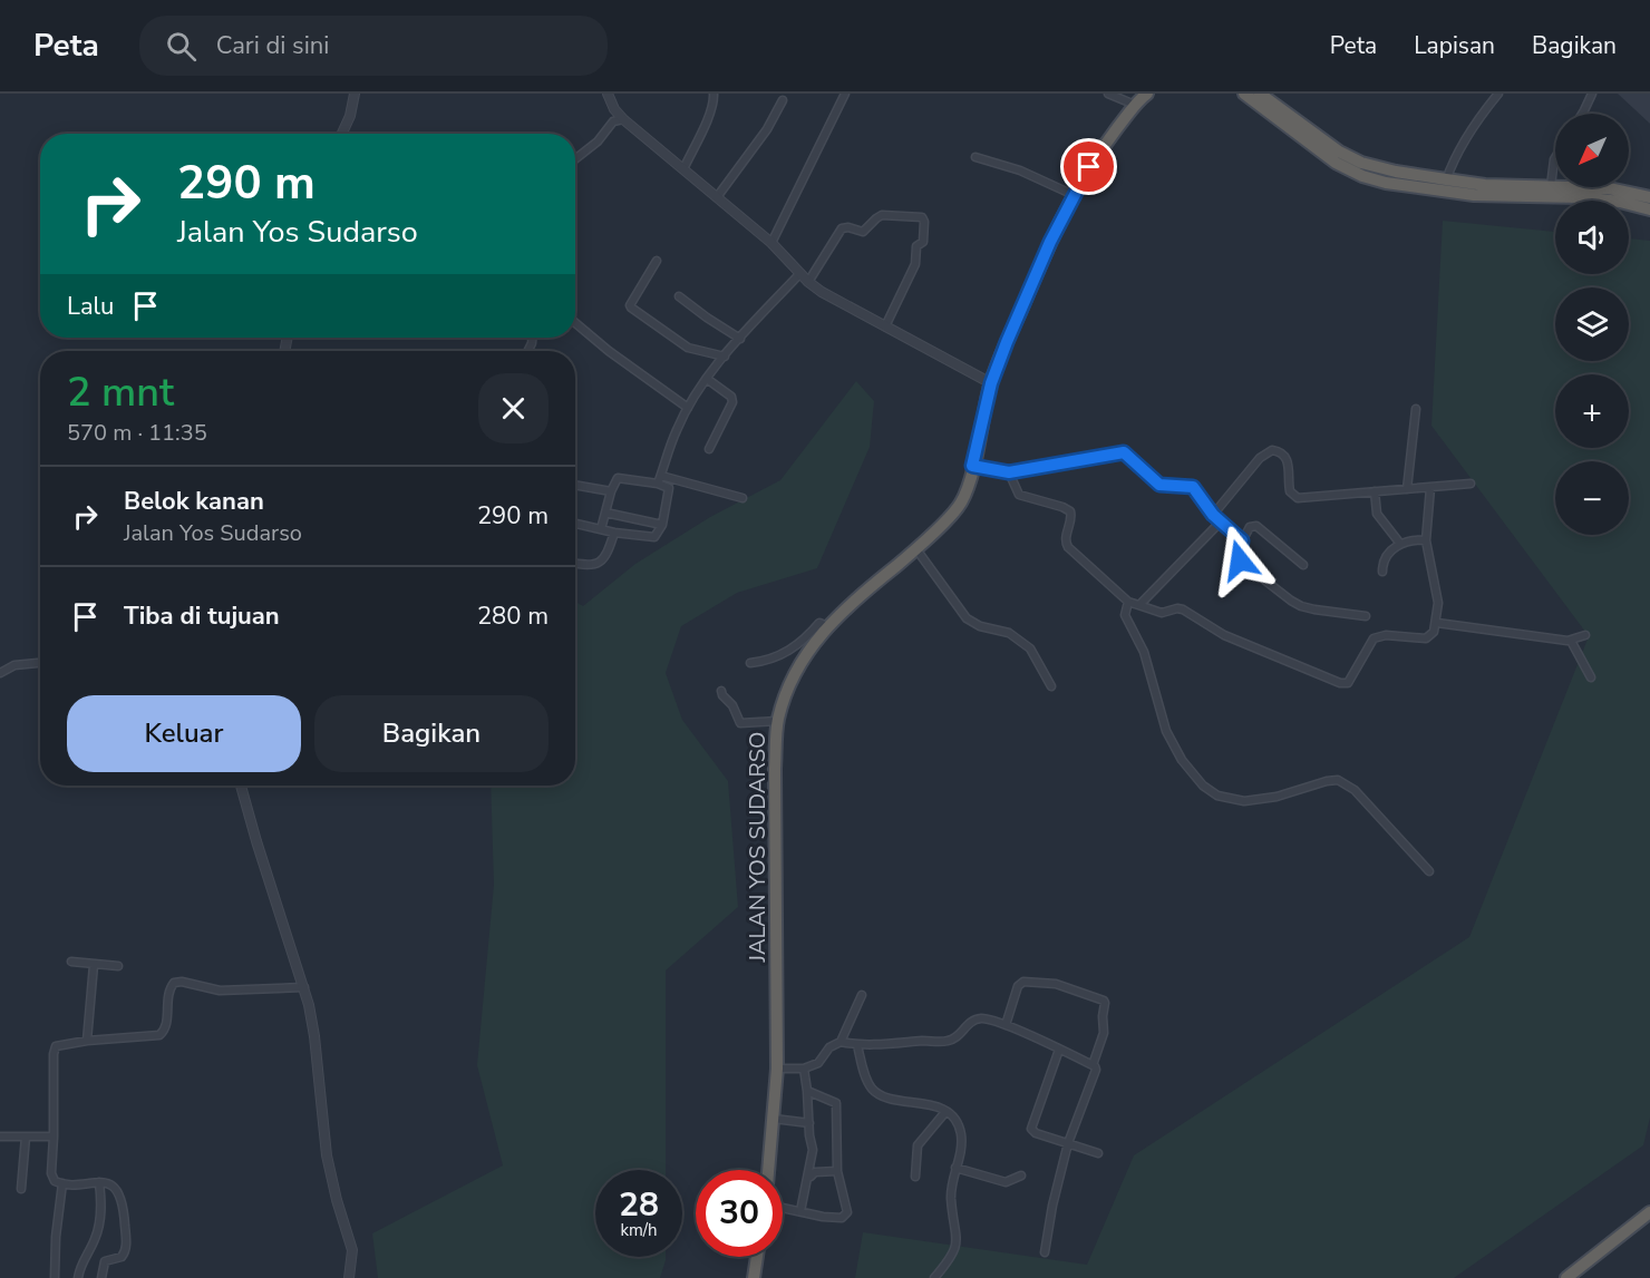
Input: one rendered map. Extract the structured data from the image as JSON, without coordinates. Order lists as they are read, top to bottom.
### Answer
{
  "streets": {
    "highway": ["JALAN YOS SUDARSO"]
  },
  "north": "bottom left",
  "page": {
    "header": "Peta",
    "search": "Cari di sini",
    "nav": ["Peta", "Lapisan", "Bagikan"],
    "map_buttons": ["+", "−"],
    "turn": ["290 m", "Jalan Yos Sudarso"],
    "then": "Lalu",
    "heading": ["2 mnt", "570 m · 11:35"],
    "list": [
      {
        "name": "Belok kanan",
        "note": "Jalan Yos Sudarso",
        "value": "290 m"
      },
      {
        "name": "Tiba di tujuan",
        "value": "280 m"
      }
    ],
    "buttons": ["Keluar", "Bagikan"],
    "speed": "28 km/h",
    "limit": "30"
  }
}
